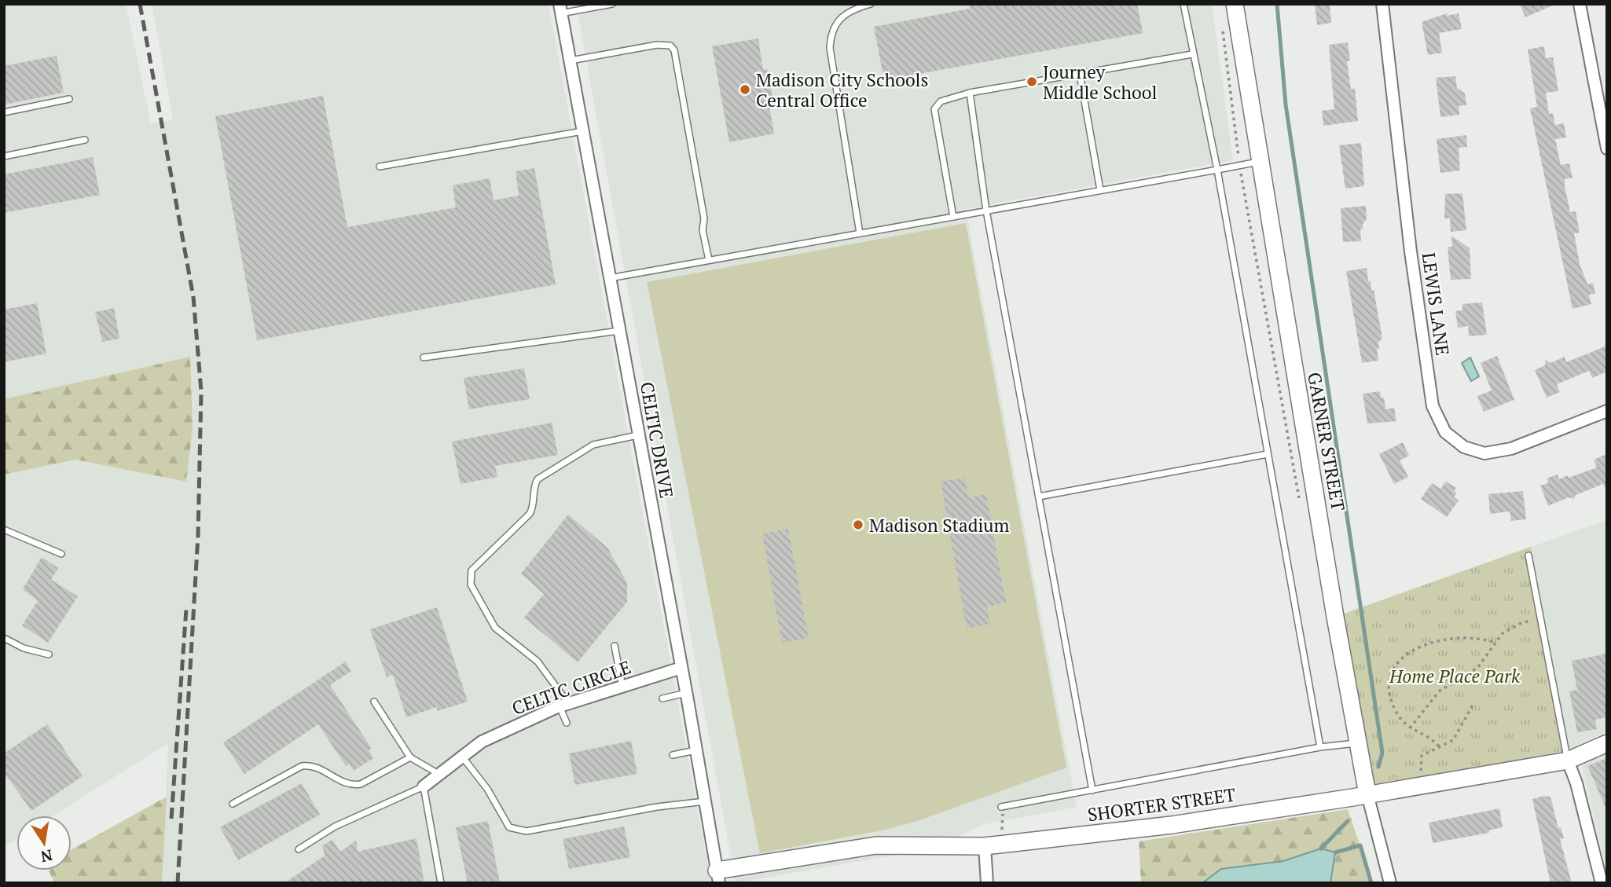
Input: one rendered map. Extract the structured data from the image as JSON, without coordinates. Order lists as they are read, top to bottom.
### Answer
{
  "streets": {
    "street": [
      "LEWIS LANE",
      "CELTIC DRIVE",
      "GARNER STREET",
      "CELTIC CIRCLE",
      "SHORTER STREET"
    ]
  },
  "crossings": [
    ["CELTIC DRIVE", "CELTIC CIRCLE"],
    ["CELTIC DRIVE", "SHORTER STREET"],
    ["GARNER STREET", "SHORTER STREET"]
  ],
  "parks": ["Home Place Park"],
  "places": ["Journey Middle School", "Madison City Schools Central Office", "Madison Stadium"],
  "north": "bottom"
}
